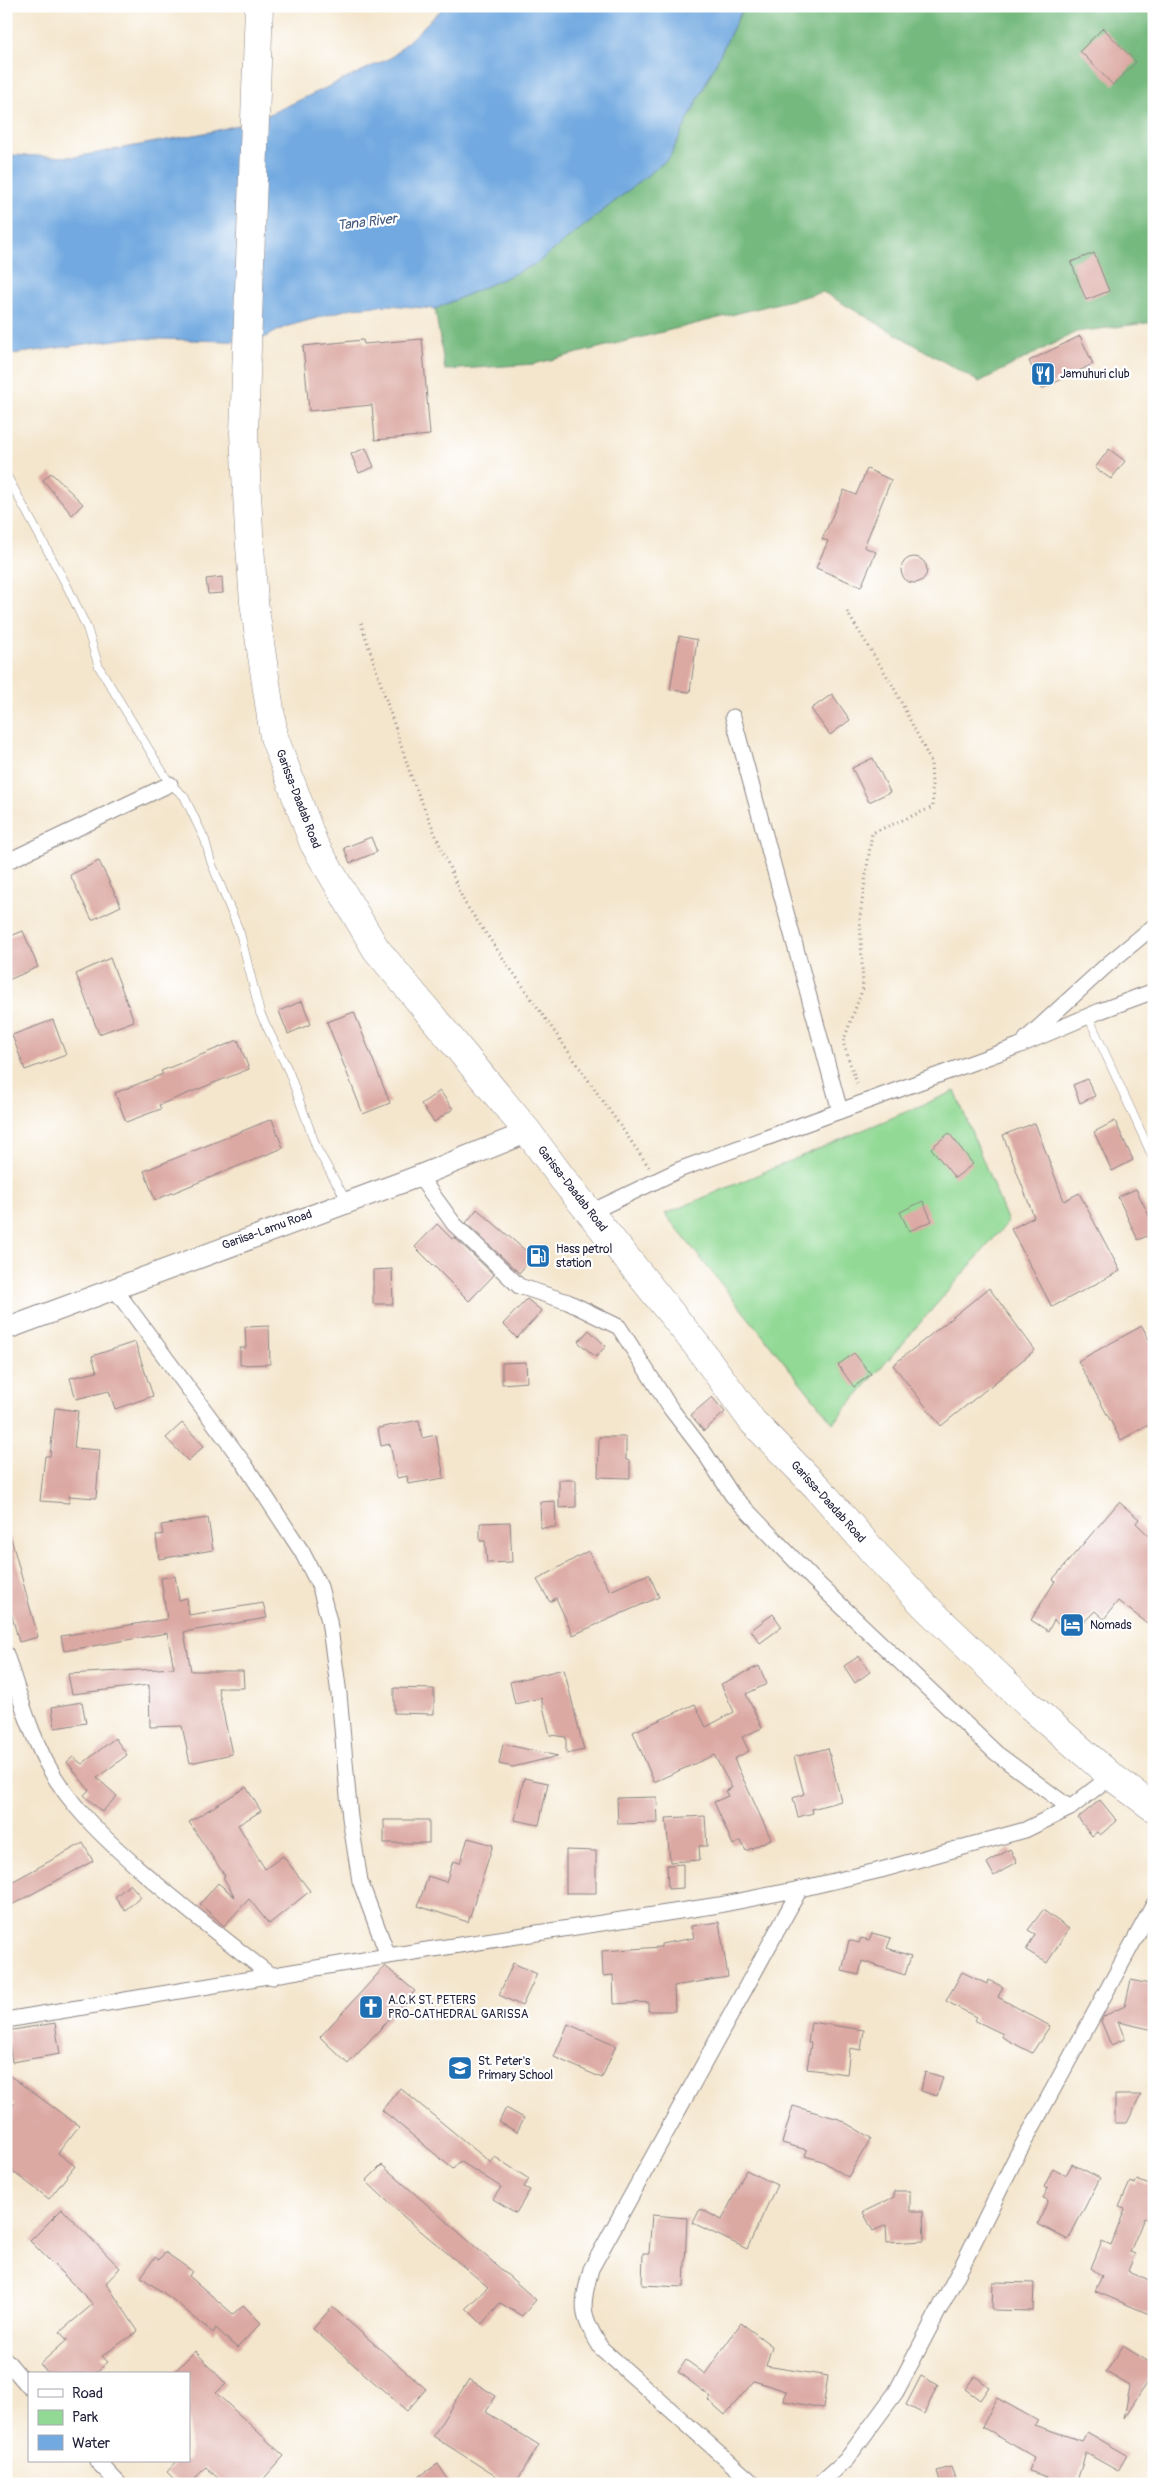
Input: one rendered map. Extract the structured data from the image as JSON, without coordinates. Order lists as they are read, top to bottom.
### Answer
{
  "streets": {
    "highway": ["Garissa-Daadab Road"],
    "street": ["Gariisa-Lamu Road"]
  },
  "crossings": [
    ["Garissa-Daadab Road", "Gariisa-Lamu Road"]
  ],
  "water": ["Tana River"],
  "places": {
    "restaurant": ["Jamuhuri club"],
    "fuel station": ["Hass petrol station"],
    "hotel": ["Nomads"],
    "church": ["A.C.K ST. PETERS PRO-CATHEDRAL GARISSA"],
    "school or university": ["St. Peter's Primary School"]
  },
  "legend": ["Road", "Park", "Water"]
}
